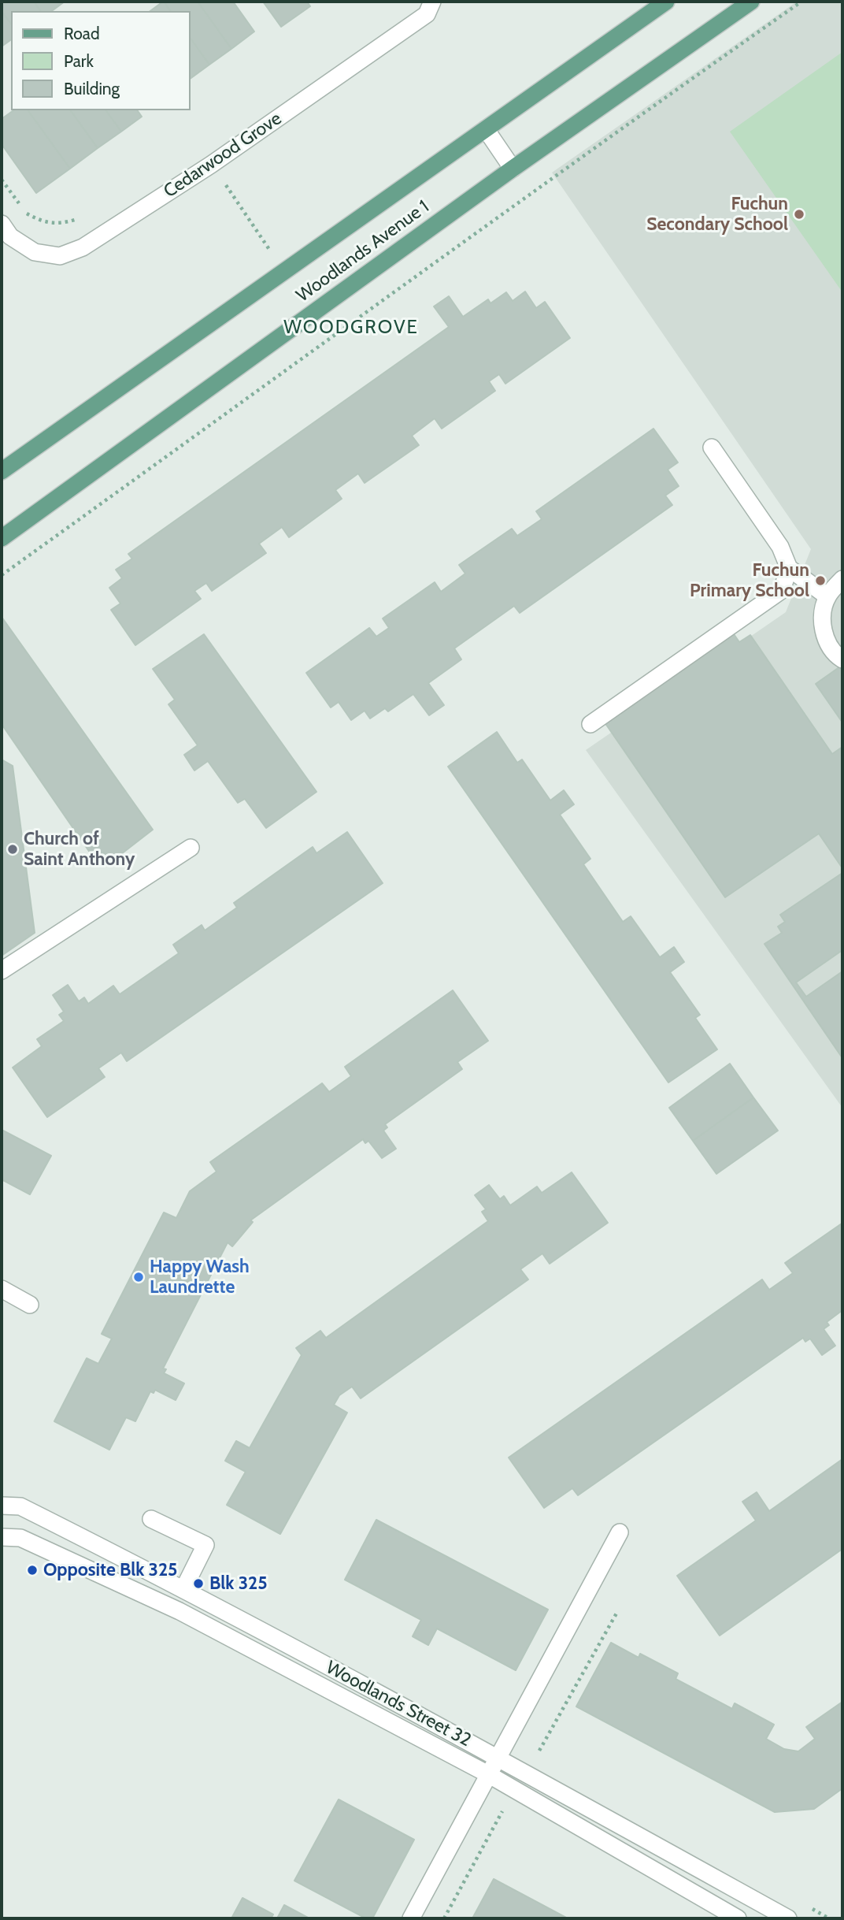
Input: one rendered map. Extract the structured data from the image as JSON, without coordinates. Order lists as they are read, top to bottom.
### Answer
{
  "streets": {
    "main road": ["Woodlands Avenue 1"],
    "street": ["Cedarwood Grove", "Woodlands Street 32"]
  },
  "districts": ["WOODGROVE"],
  "places": [
    "Fuchun Secondary School",
    "Fuchun Primary School",
    "Church of Saint Anthony",
    "Happy Wash Laundrette",
    "Opposite Blk 325",
    "Blk 325"
  ],
  "legend": ["Road", "Park", "Building"]
}
